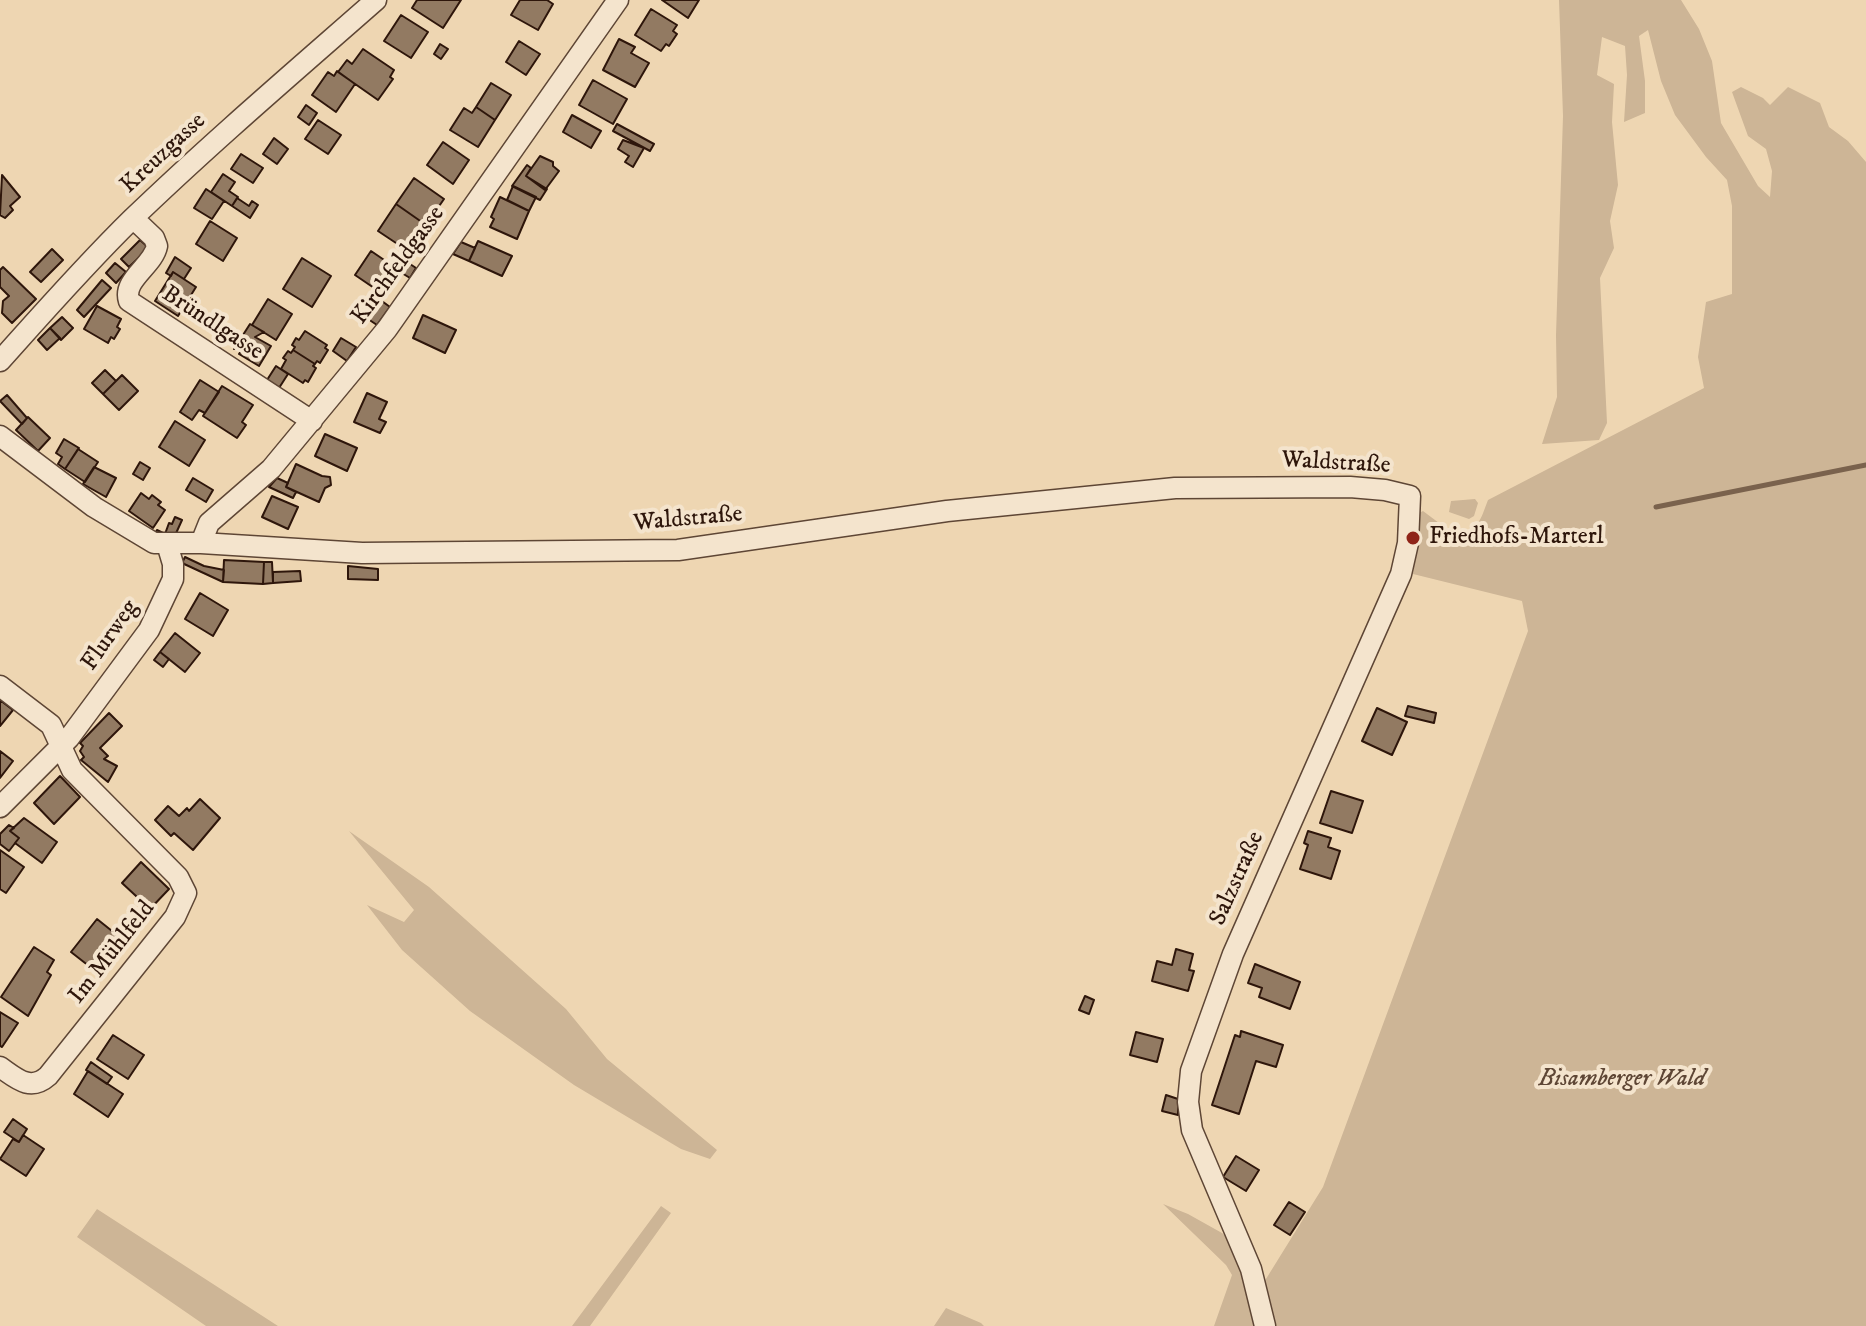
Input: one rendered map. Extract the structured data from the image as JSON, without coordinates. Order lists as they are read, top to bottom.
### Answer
{
  "streets": {
    "street": [
      "Kreuzgasse",
      "Kirchfeldgasse",
      "Bründlgasse",
      "Waldstraße",
      "Flurweg",
      "Salzstraße",
      "Im Mühlfeld"
    ]
  },
  "crossings": [
    ["Kreuzgasse", "Bründlgasse"],
    ["Kirchfeldgasse", "Bründlgasse"],
    ["Kirchfeldgasse", "Waldstraße"],
    ["Waldstraße", "Flurweg"],
    ["Waldstraße", "Salzstraße"],
    ["Flurweg", "Im Mühlfeld"]
  ],
  "parks": ["Bisamberger Wald"],
  "places": ["Friedhofs-Marterl"]
}
